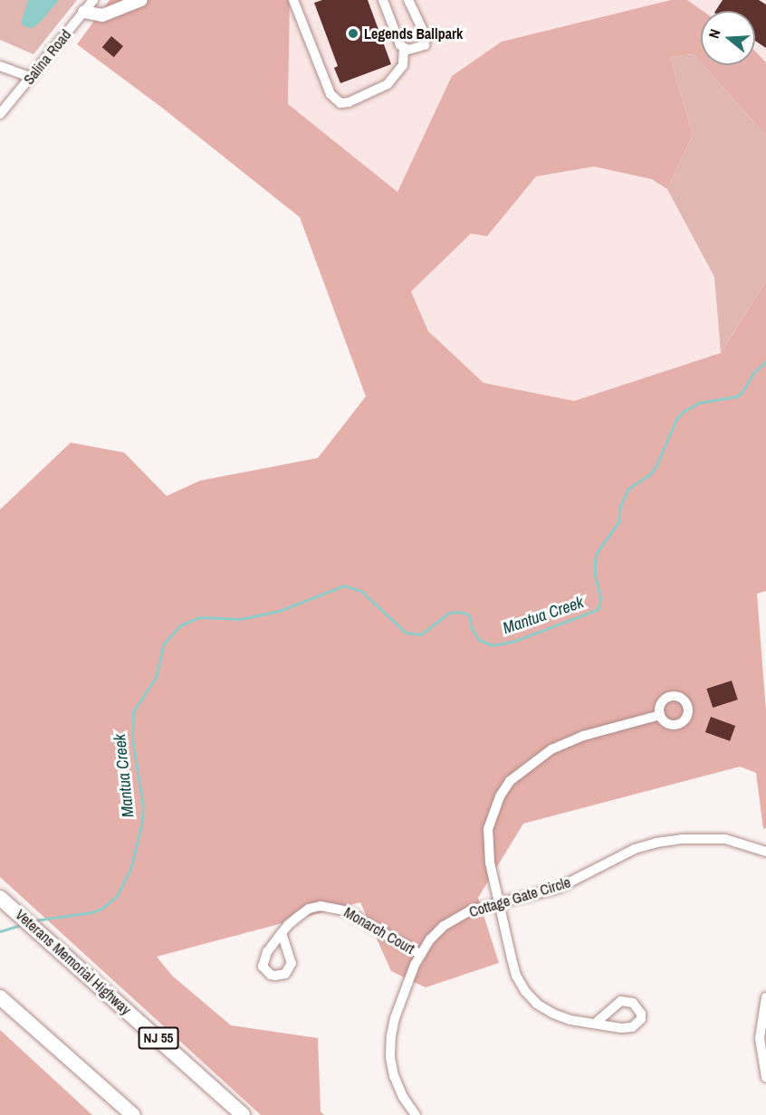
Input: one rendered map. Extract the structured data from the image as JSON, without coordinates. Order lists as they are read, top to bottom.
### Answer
{
  "streets": {
    "highway": ["Veterans Memorial Highway", "NJ 55"],
    "street": ["Salina Road", "Cottage Gate Circle", "Monarch Court"]
  },
  "crossings": [
    ["Cottage Gate Circle", "Monarch Court"]
  ],
  "water": ["Mantua Creek"],
  "places": ["Legends Ballpark"],
  "north": "left"
}
